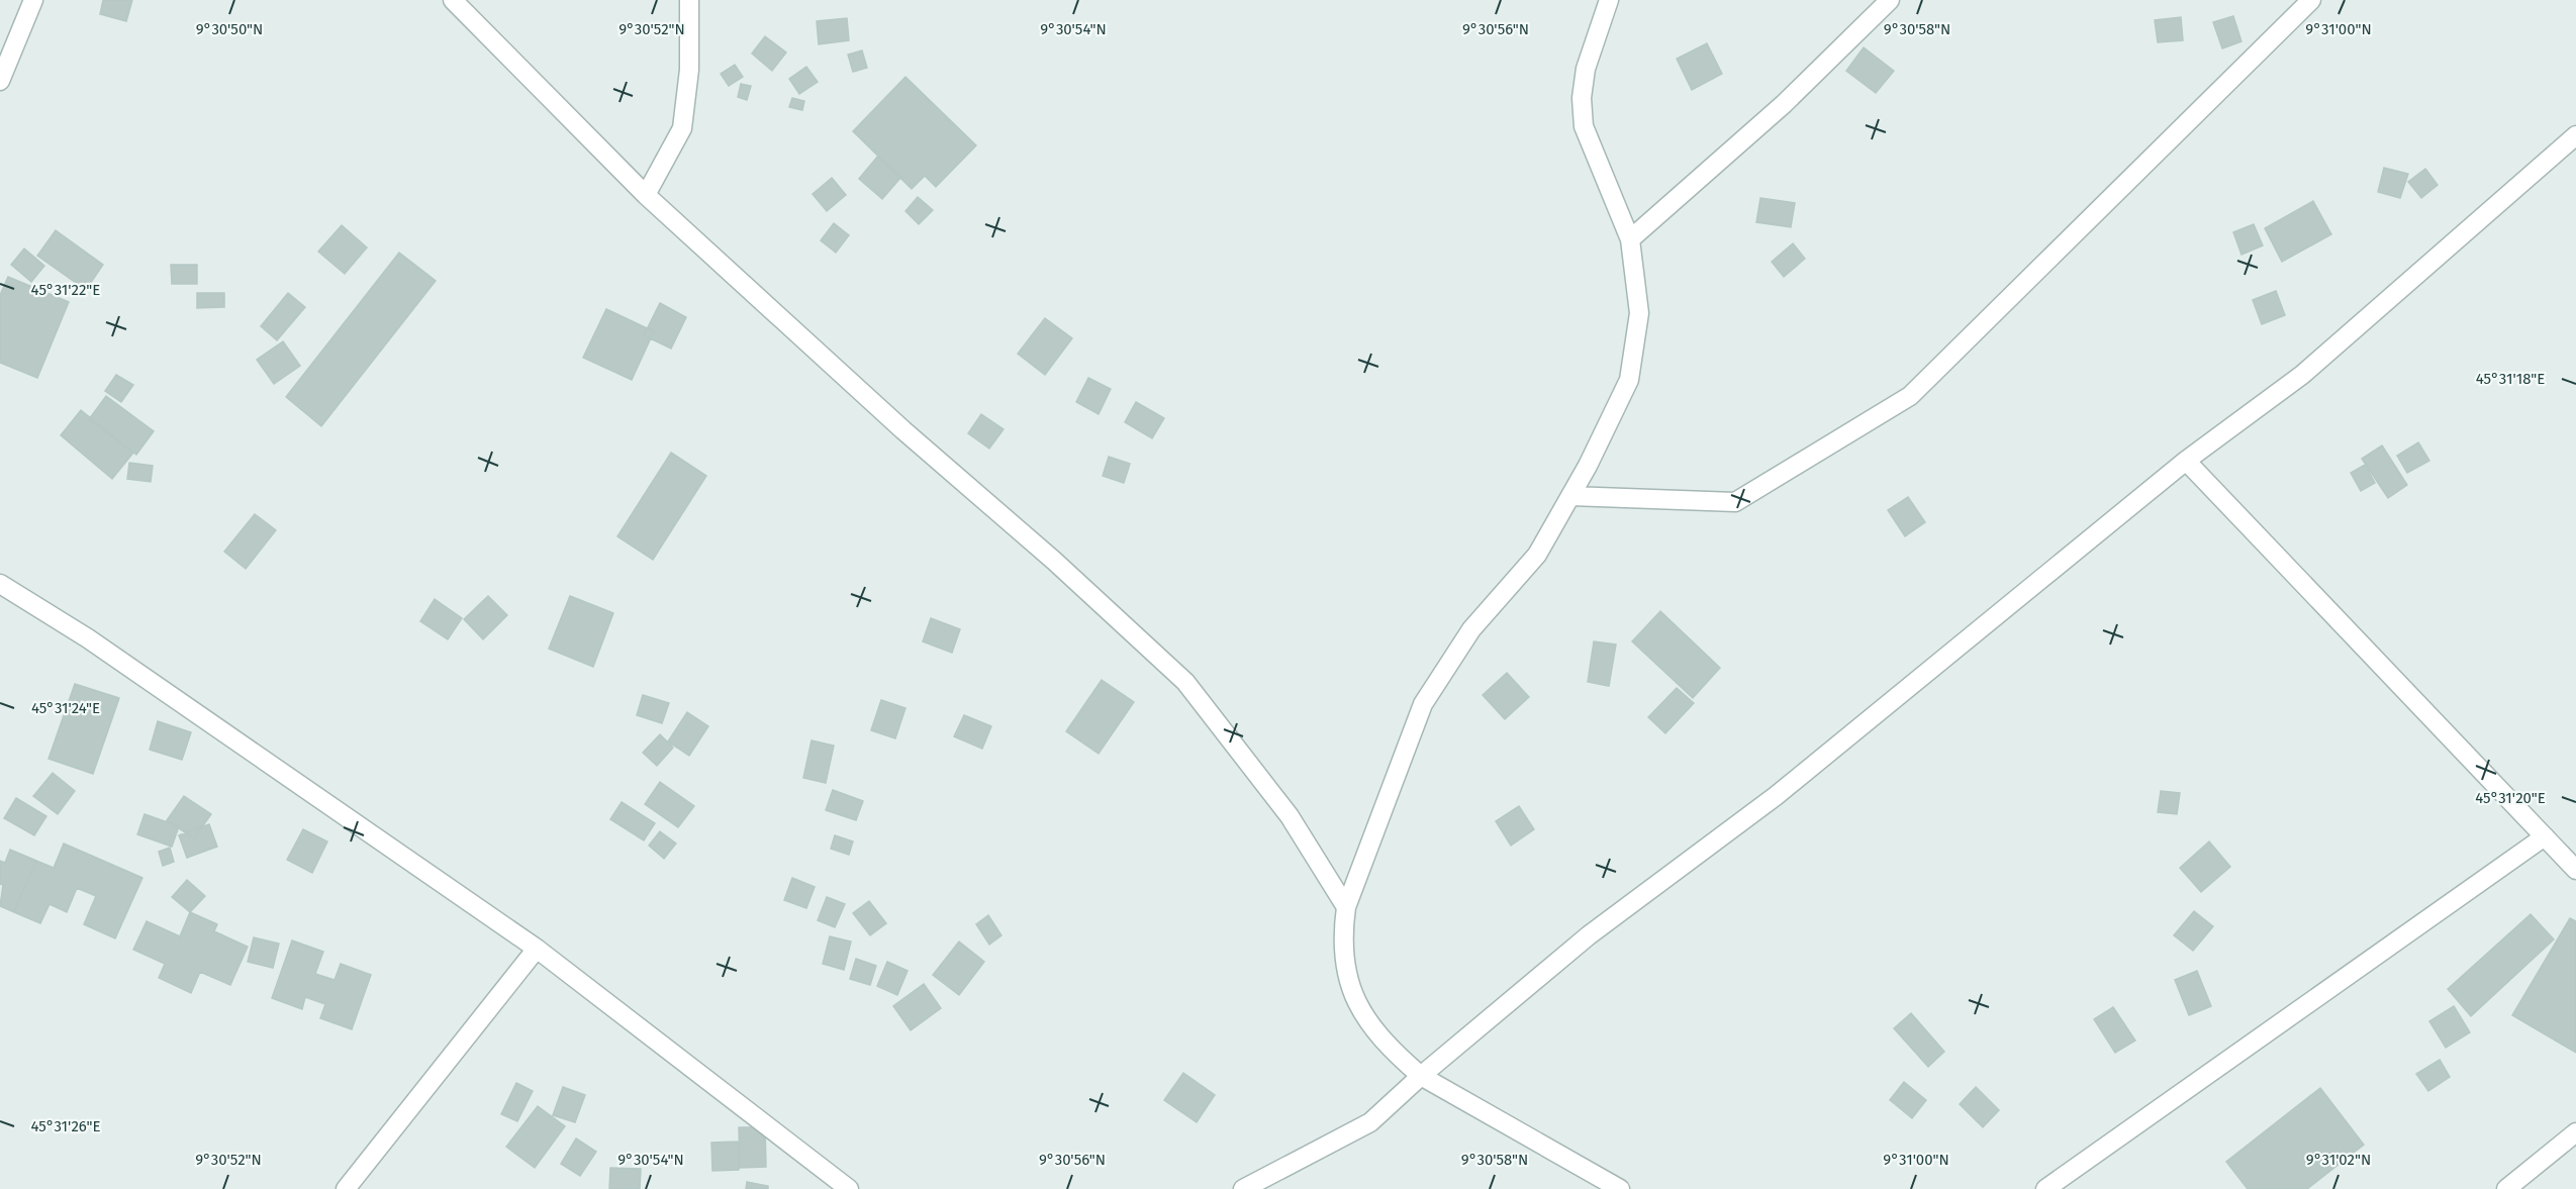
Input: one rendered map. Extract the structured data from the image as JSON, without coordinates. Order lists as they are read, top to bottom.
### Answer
{
  "coordinates": [
    "9°30'50\"N",
    "9°30'52\"N",
    "9°30'54\"N",
    "9°30'56\"N",
    "9°30'58\"N",
    "9°31'00\"N",
    "45°31'22\"E",
    "45°31'18\"E",
    "45°31'24\"E",
    "45°31'20\"E",
    "45°31'26\"E",
    "9°31'02\"N"
  ]
}
